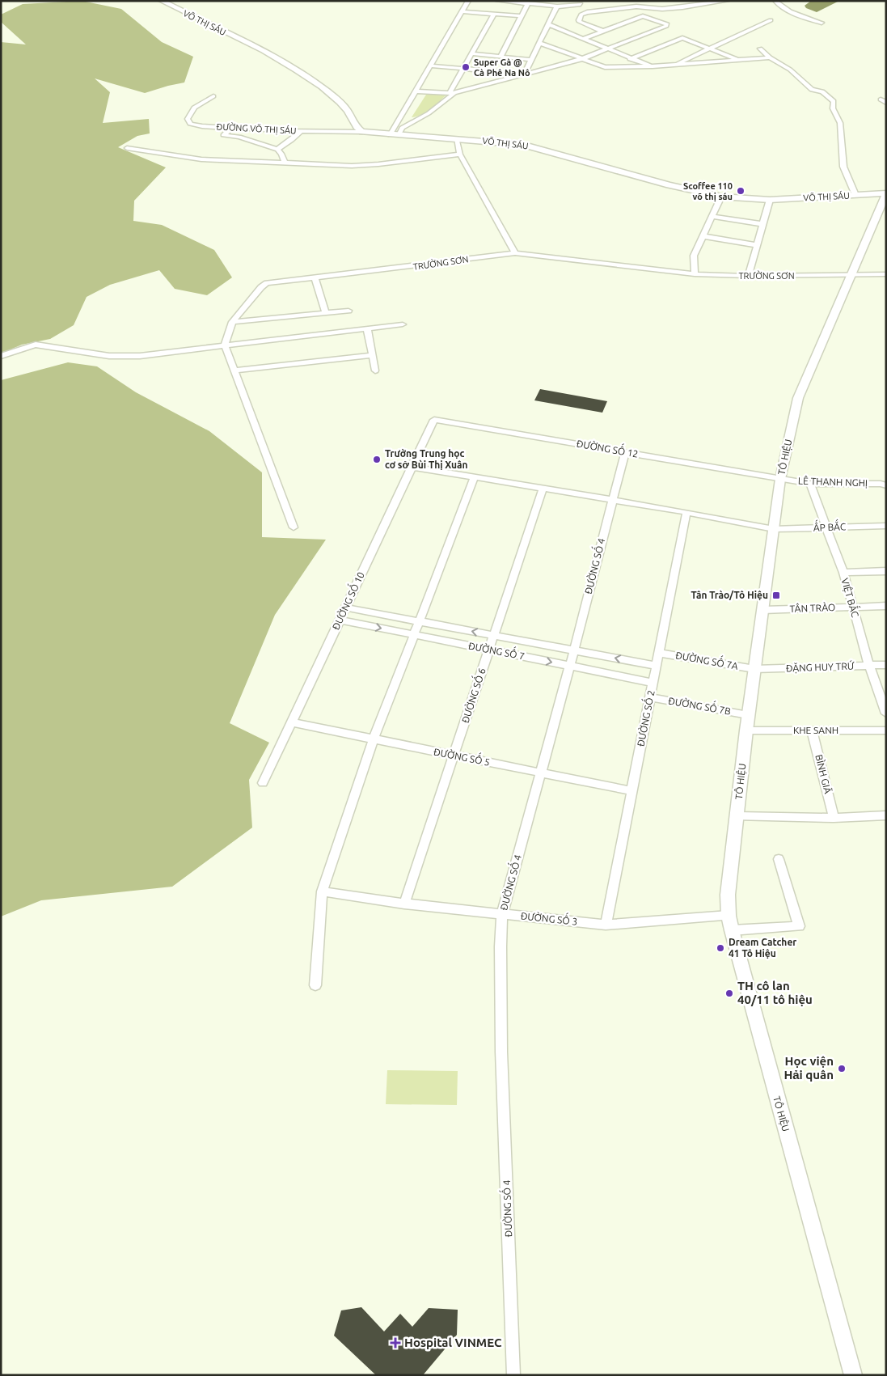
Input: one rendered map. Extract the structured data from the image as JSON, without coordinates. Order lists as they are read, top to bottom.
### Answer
{
  "streets": {
    "street": [
      "VÕ THỊ SÁU",
      "ĐƯỜNG VÕ THỊ SÁU",
      "TRƯỜNG SƠN",
      "ĐƯỜNG SỐ 12",
      "TÔ HIỆU",
      "LÊ THANH NGHỊ",
      "ẤP BẮC",
      "ĐƯỜNG SỐ 4",
      "VIỆT BẮC",
      "ĐƯỜNG SỐ 10",
      "TÂN TRÀO",
      "ĐƯỜNG SỐ 7",
      "ĐƯỜNG SỐ 7A",
      "ĐẶNG HUY TRỨ",
      "ĐƯỜNG SỐ 6",
      "ĐƯỜNG SỐ 7B",
      "ĐƯỜNG SỐ 2",
      "KHE SANH",
      "ĐƯỜNG SỐ 5",
      "BÌNH GIÃ",
      "ĐƯỜNG SỐ 3"
    ]
  },
  "crossings": [
    ["VÕ THỊ SÁU", "ĐƯỜNG VÕ THỊ SÁU"],
    ["VÕ THỊ SÁU", "TÔ HIỆU"],
    ["TRƯỜNG SƠN", "TÔ HIỆU"],
    ["ĐƯỜNG SỐ 12", "TÔ HIỆU"],
    ["ĐƯỜNG SỐ 12", "LÊ THANH NGHỊ"],
    ["ĐƯỜNG SỐ 12", "ĐƯỜNG SỐ 4"],
    ["ĐƯỜNG SỐ 12", "ĐƯỜNG SỐ 10"],
    ["TÔ HIỆU", "LÊ THANH NGHỊ"],
    ["TÔ HIỆU", "ẤP BẮC"],
    ["TÔ HIỆU", "TÂN TRÀO"],
    ["TÔ HIỆU", "ĐƯỜNG SỐ 7A"],
    ["TÔ HIỆU", "ĐẶNG HUY TRỨ"],
    ["TÔ HIỆU", "ĐƯỜNG SỐ 7B"],
    ["TÔ HIỆU", "KHE SANH"],
    ["TÔ HIỆU", "ĐƯỜNG SỐ 3"],
    ["LÊ THANH NGHỊ", "VIỆT BẮC"],
    ["ẤP BẮC", "ĐƯỜNG SỐ 4"],
    ["ẤP BẮC", "VIỆT BẮC"],
    ["ẤP BẮC", "ĐƯỜNG SỐ 10"],
    ["ẤP BẮC", "ĐƯỜNG SỐ 6"],
    ["ẤP BẮC", "ĐƯỜNG SỐ 2"],
    ["ĐƯỜNG SỐ 4", "ĐƯỜNG SỐ 7"],
    ["ĐƯỜNG SỐ 4", "ĐƯỜNG SỐ 5"],
    ["ĐƯỜNG SỐ 4", "ĐƯỜNG SỐ 3"],
    ["VIỆT BẮC", "TÂN TRÀO"],
    ["VIỆT BẮC", "ĐẶNG HUY TRỨ"],
    ["ĐƯỜNG SỐ 10", "ĐƯỜNG SỐ 7"],
    ["ĐƯỜNG SỐ 10", "ĐƯỜNG SỐ 5"],
    ["ĐƯỜNG SỐ 7", "ĐƯỜNG SỐ 6"],
    ["ĐƯỜNG SỐ 7", "ĐƯỜNG SỐ 2"],
    ["ĐƯỜNG SỐ 7A", "ĐẶNG HUY TRỨ"],
    ["ĐƯỜNG SỐ 7A", "ĐƯỜNG SỐ 2"],
    ["ĐƯỜNG SỐ 6", "ĐƯỜNG SỐ 5"],
    ["ĐƯỜNG SỐ 6", "ĐƯỜNG SỐ 3"],
    ["ĐƯỜNG SỐ 7B", "ĐƯỜNG SỐ 2"],
    ["ĐƯỜNG SỐ 2", "ĐƯỜNG SỐ 5"],
    ["ĐƯỜNG SỐ 2", "ĐƯỜNG SỐ 3"],
    ["KHE SANH", "BÌNH GIÃ"]
  ],
  "places": {
    "other": [
      "Super Gà @ Cà Phê Na Nô",
      "Scoffee 110 võ thị sáu",
      "Trường Trung học cơ sở Bùi Thị Xuân",
      "Dream Catcher 41 Tô Hiệu",
      "TH cô lan 40/11 tô hiệu",
      "Học viện Hải quân"
    ],
    "transit": ["Tân Trào/Tô Hiệu"],
    "health": ["Hospital VINMEC"]
  }
}
